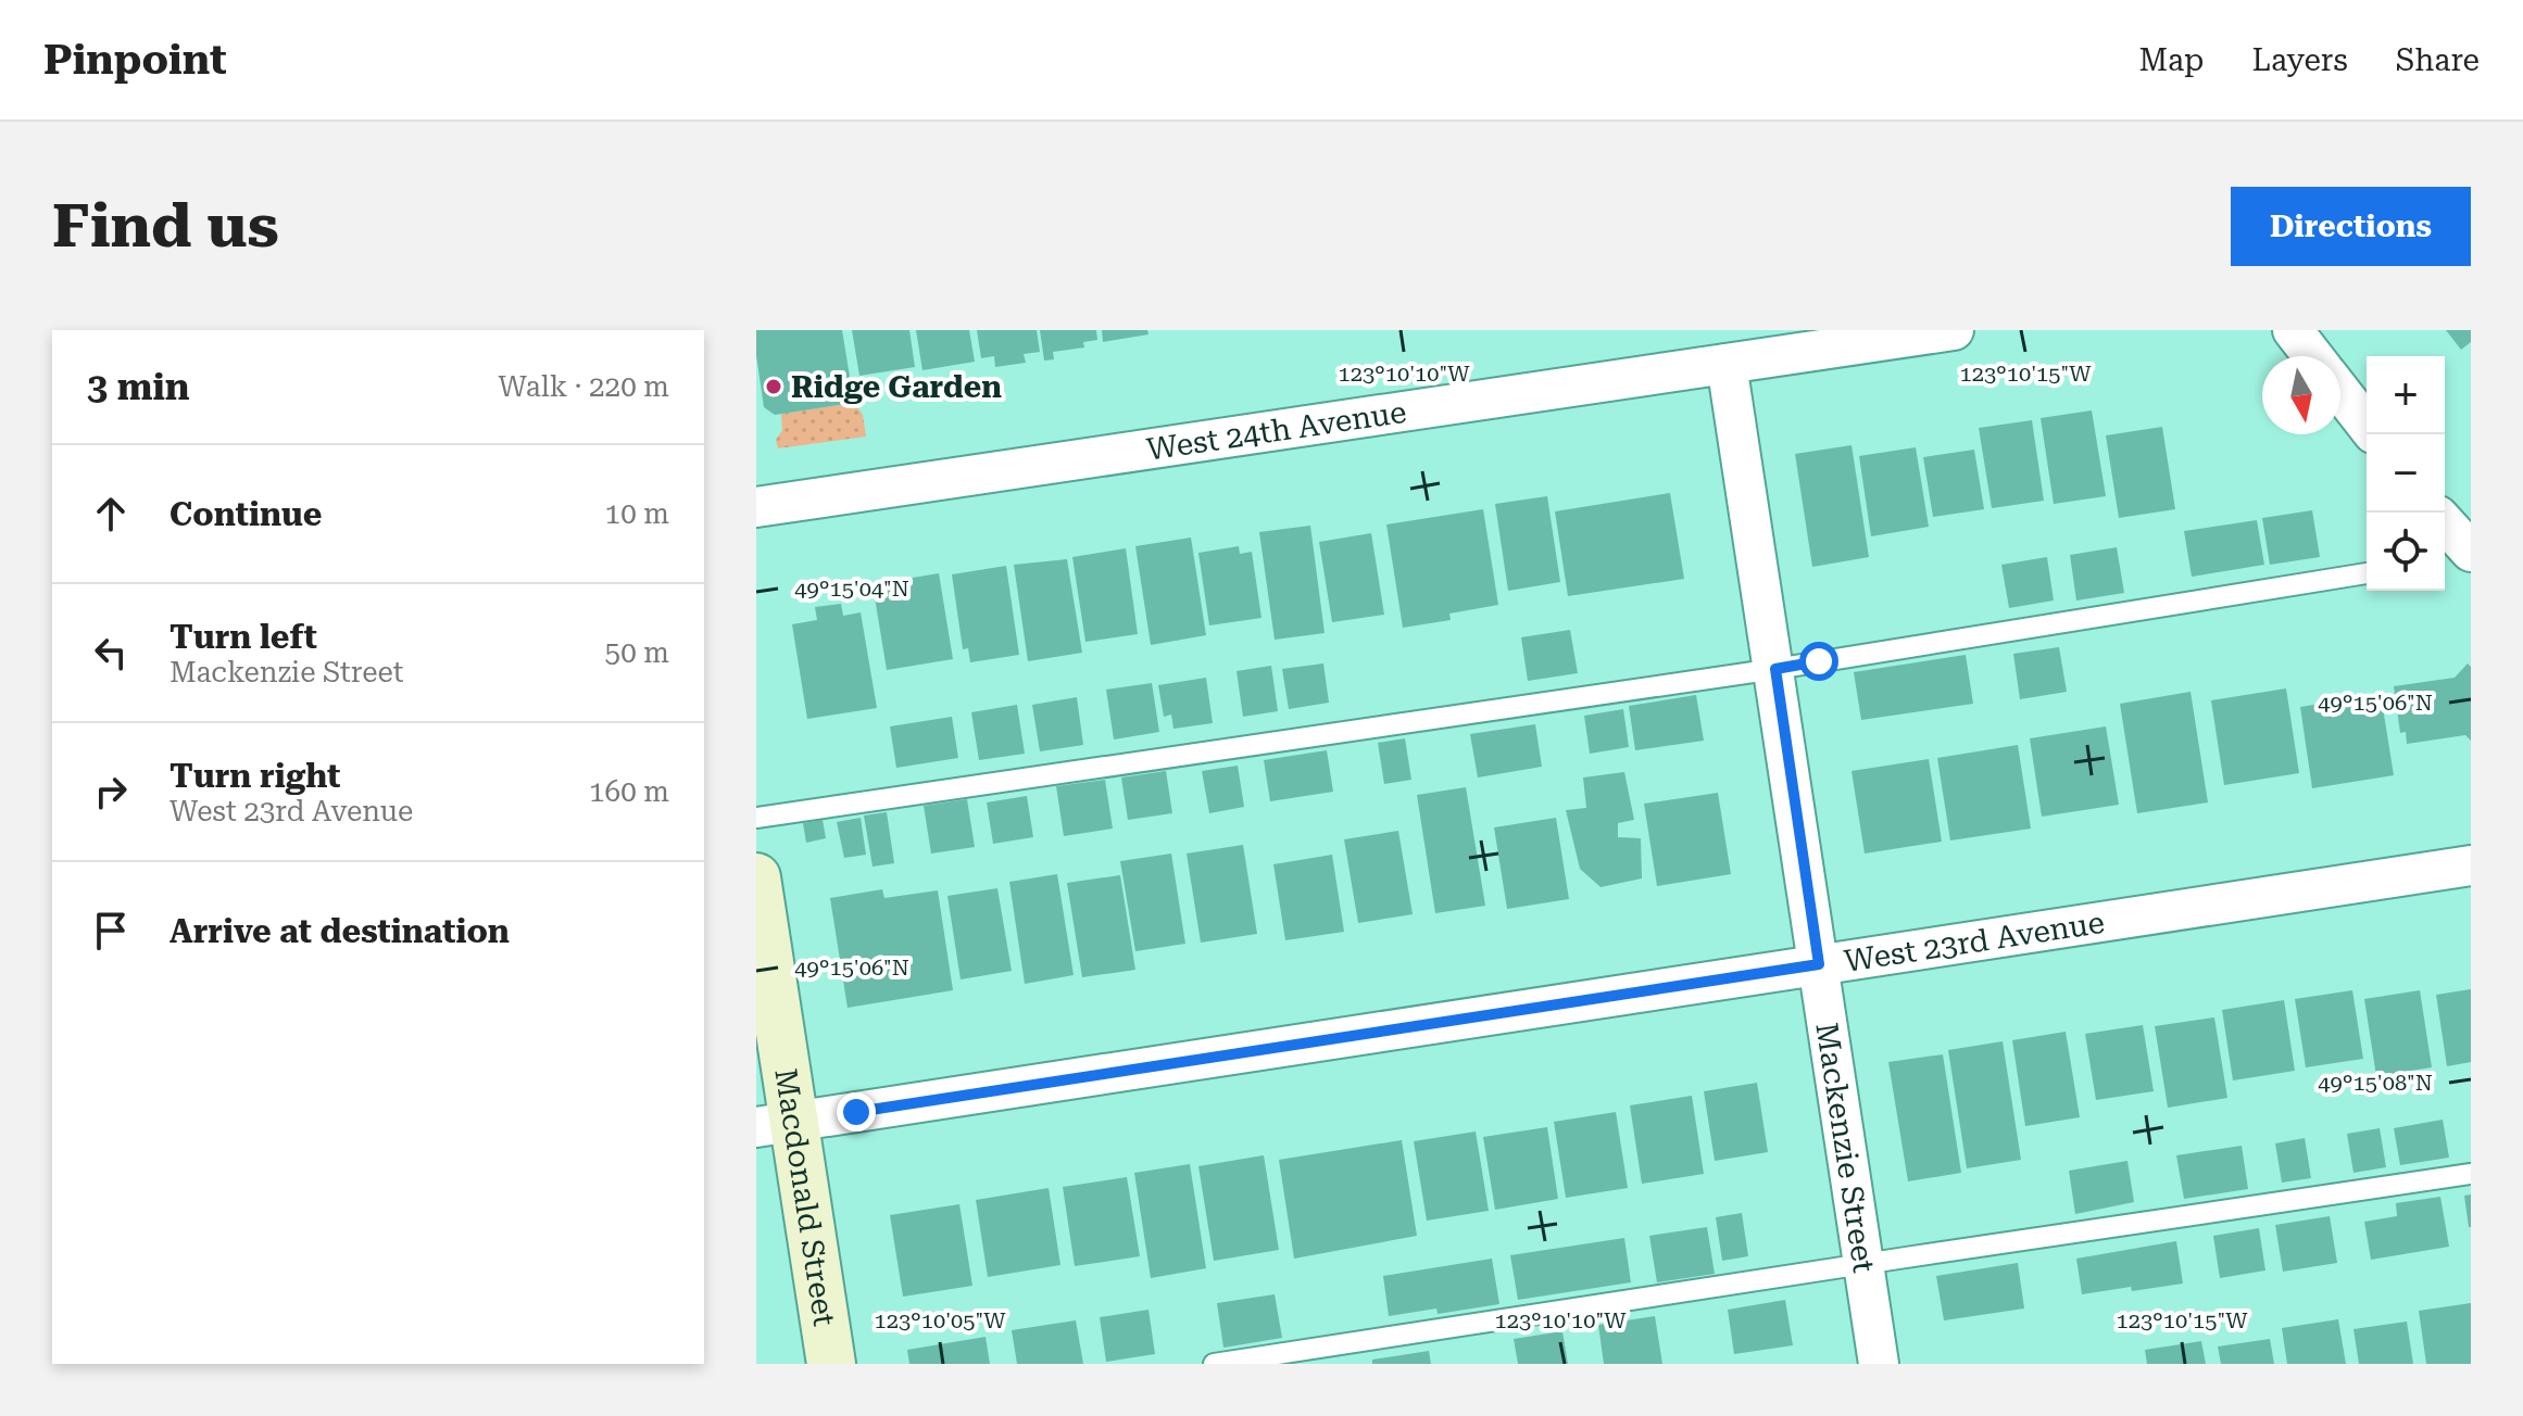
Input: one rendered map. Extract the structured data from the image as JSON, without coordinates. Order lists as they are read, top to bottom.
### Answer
{
  "streets": {
    "street": [
      "West 24th Avenue",
      "West 23rd Avenue",
      "Mackenzie Street",
      "Macdonald Street"
    ]
  },
  "crossings": [
    ["West 24th Avenue", "Mackenzie Street"],
    ["West 23rd Avenue", "Mackenzie Street"],
    ["West 23rd Avenue", "Macdonald Street"]
  ],
  "places": ["Ridge Garden"],
  "north": "bottom",
  "page": {
    "header": "Pinpoint",
    "nav": ["Map", "Layers", "Share"],
    "buttons": "Directions",
    "title": "Find us",
    "heading": ["3 min", "Walk · 220 m"],
    "map_buttons": ["+", "−"],
    "list": [
      ["Continue", "10 m"],
      ["Turn left", "Mackenzie Street", "50 m"],
      ["Turn right", "West 23rd Avenue", "160 m"],
      "Arrive at destination"
    ]
  },
  "coordinates": [
    "123°10'10\"W",
    "123°10'15\"W",
    "49°15'04\"N",
    "49°15'06\"N",
    "49°15'08\"N",
    "123°10'05\"W"
  ]
}
